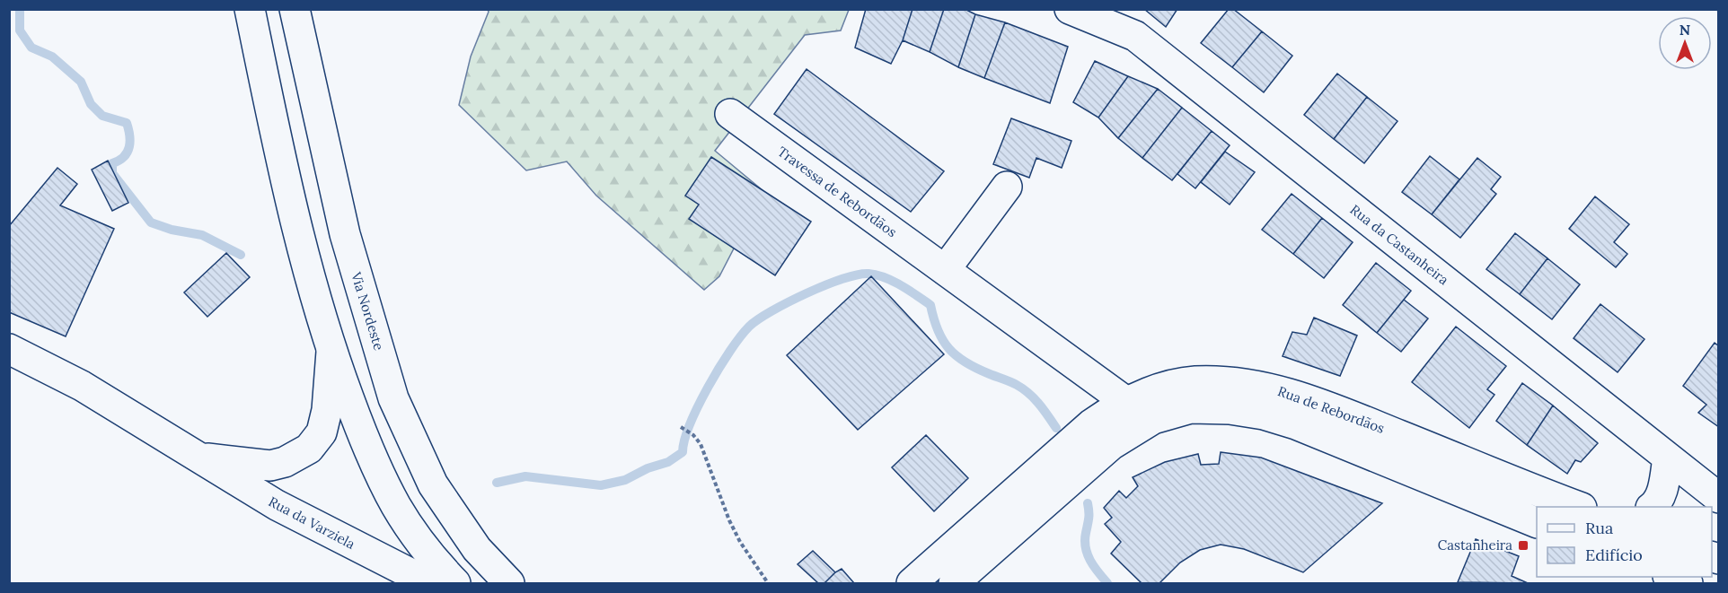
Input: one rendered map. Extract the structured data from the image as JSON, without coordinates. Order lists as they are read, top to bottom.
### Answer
{
  "streets": {
    "main road": [
      "Travessa de Rebordãos",
      "Rua da Castanheira",
      "Via Nordeste",
      "Rua de Rebordãos",
      "Rua da Varziela"
    ]
  },
  "crossings": [
    ["Travessa de Rebordãos", "Rua de Rebordãos"]
  ],
  "places": {
    "transit": ["Castanheira"]
  },
  "legend": ["Rua", "Edifício"],
  "north": "top"
}
